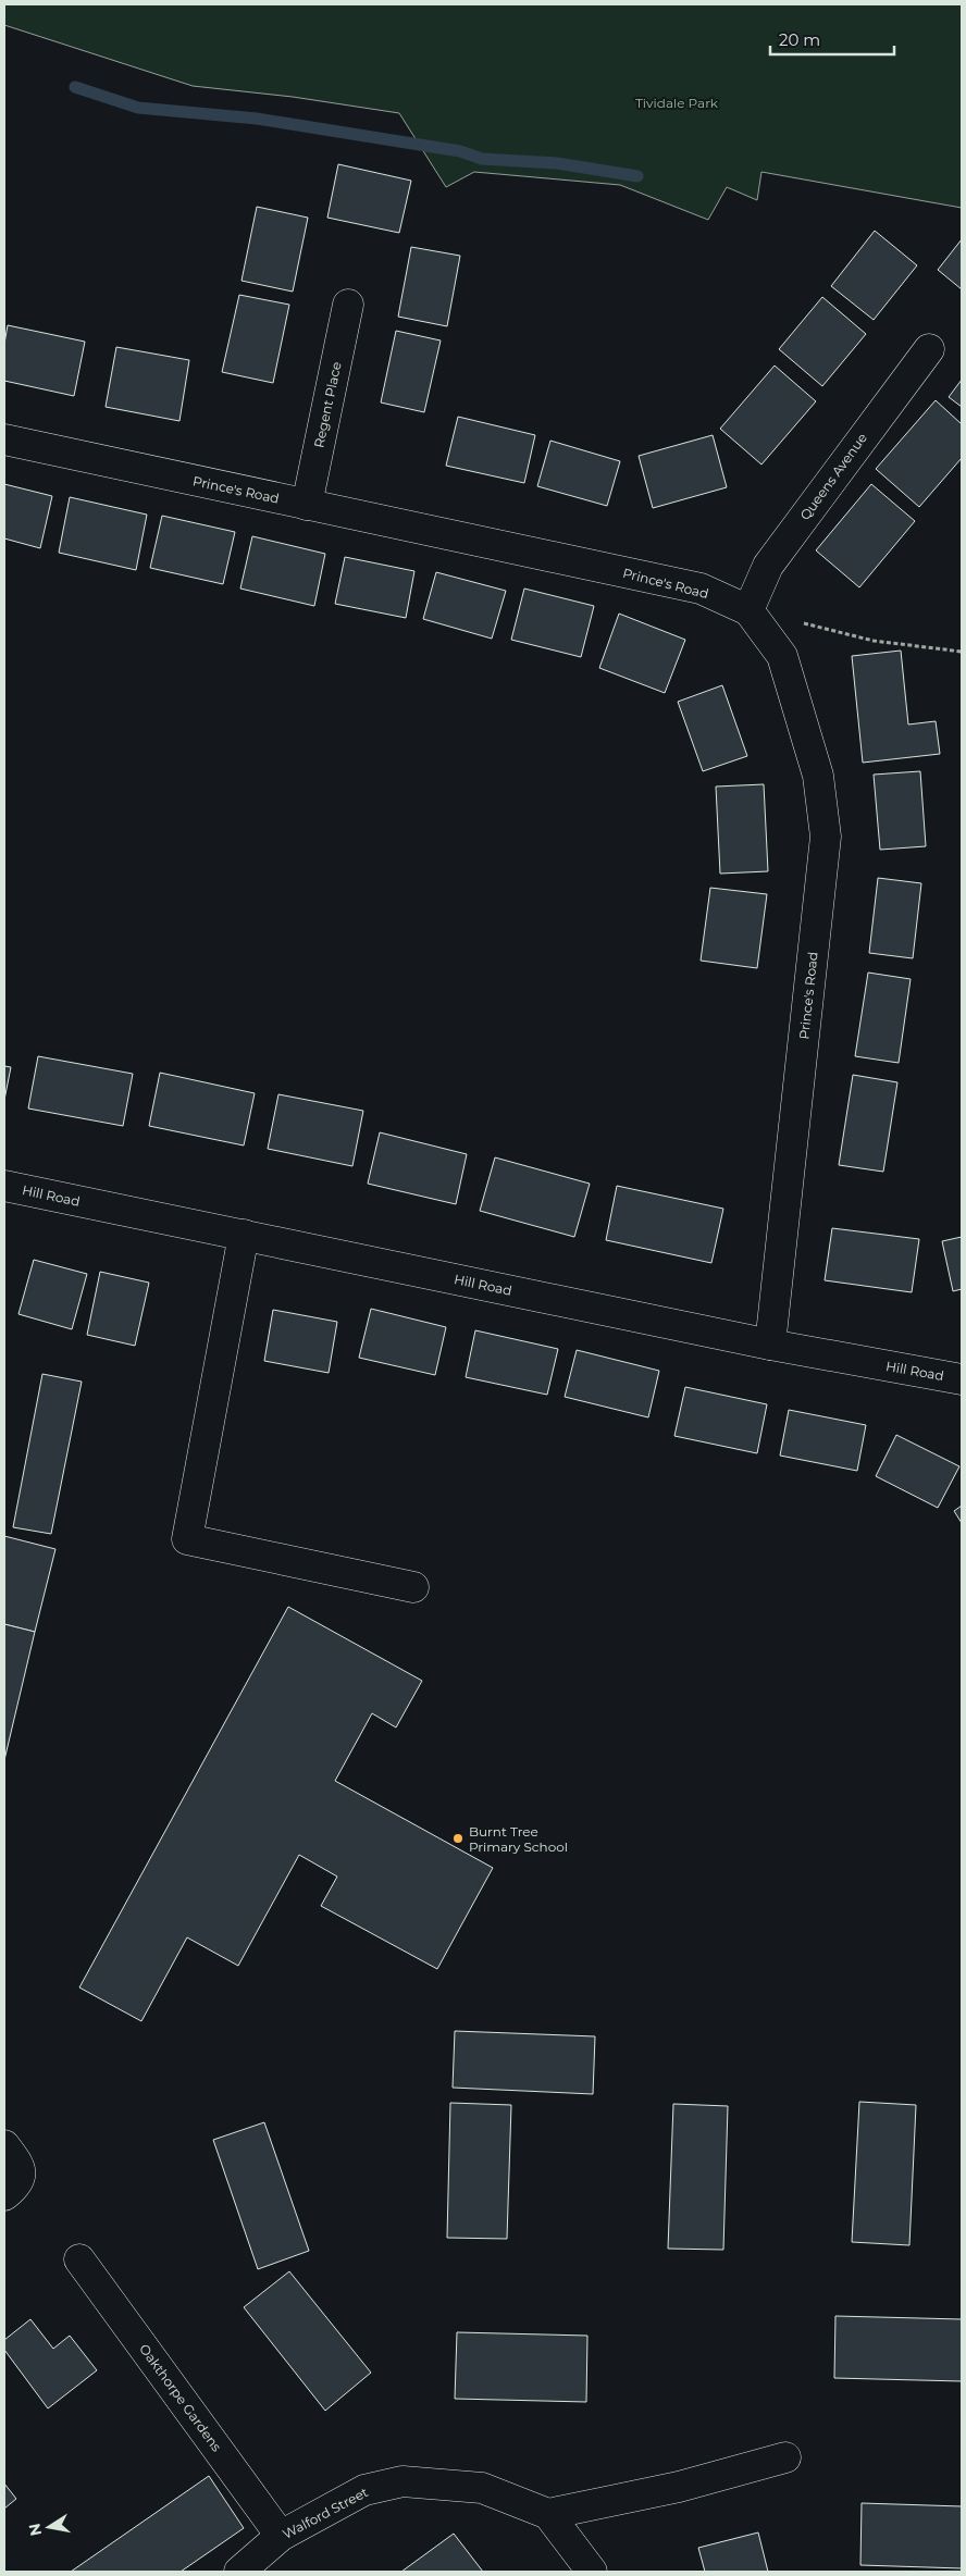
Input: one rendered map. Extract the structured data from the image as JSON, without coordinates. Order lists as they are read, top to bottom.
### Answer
{
  "streets": {
    "street": [
      "Regent Place",
      "Queens Avenue",
      "Prince's Road",
      "Hill Road",
      "Oakthorpe Gardens",
      "Walford Street"
    ]
  },
  "crossings": [
    ["Regent Place", "Prince's Road"],
    ["Queens Avenue", "Prince's Road"],
    ["Prince's Road", "Hill Road"],
    ["Oakthorpe Gardens", "Walford Street"]
  ],
  "parks": ["Tividale Park"],
  "places": ["Burnt Tree Primary School"],
  "scale_bar": "20 m",
  "north": "left"
}
